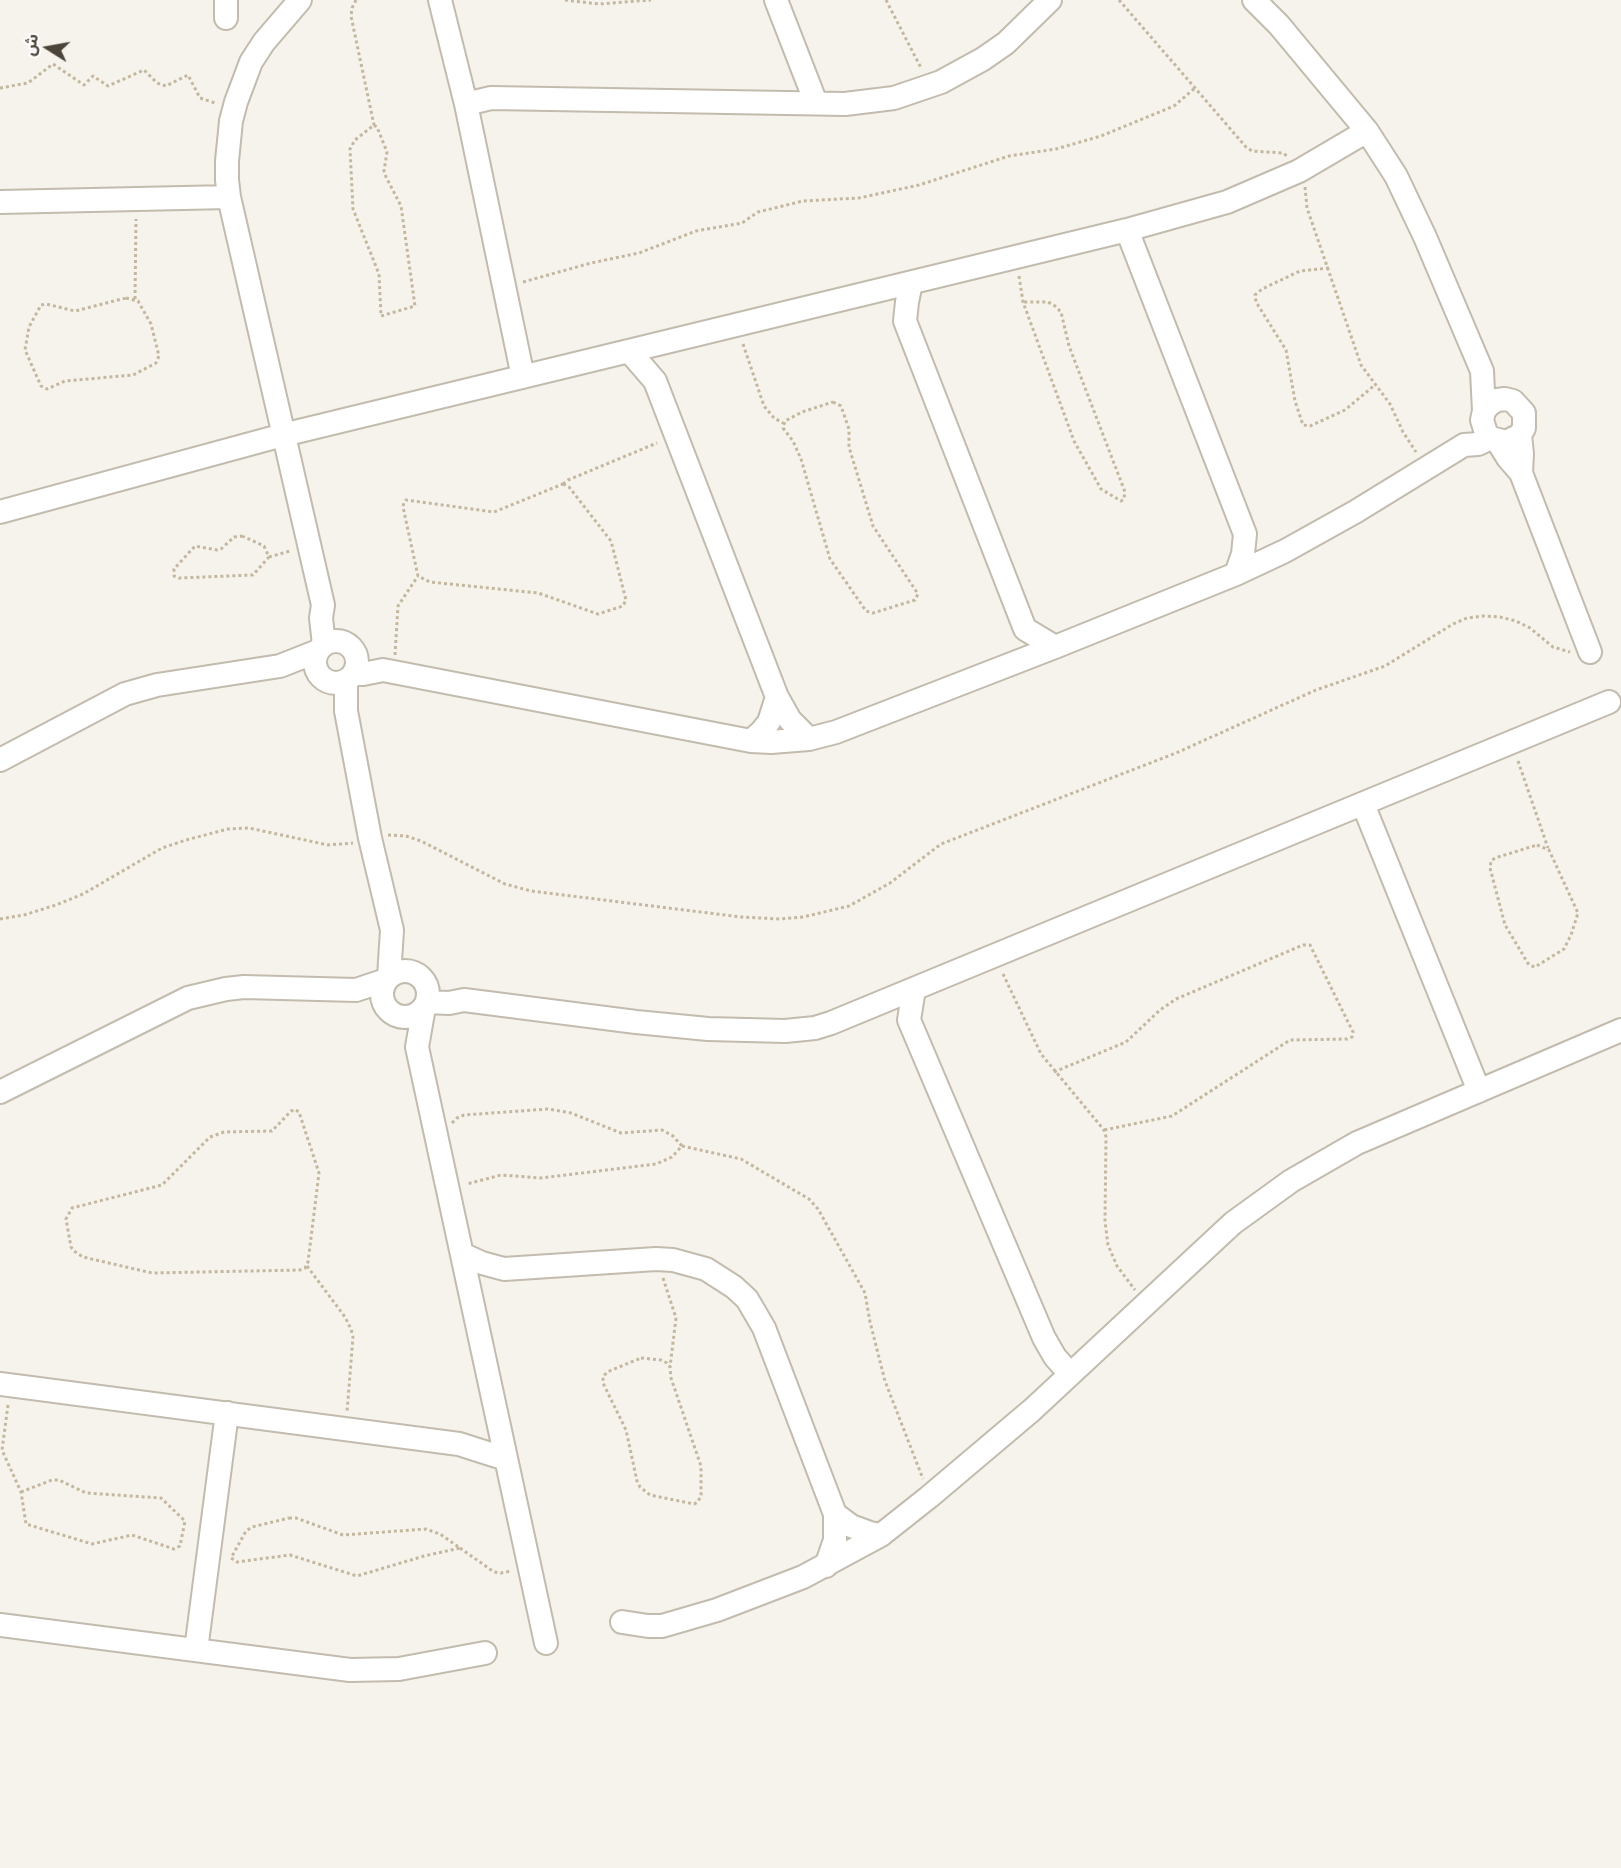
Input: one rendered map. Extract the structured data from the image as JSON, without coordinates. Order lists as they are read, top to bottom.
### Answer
{
  "north": "left"
}
